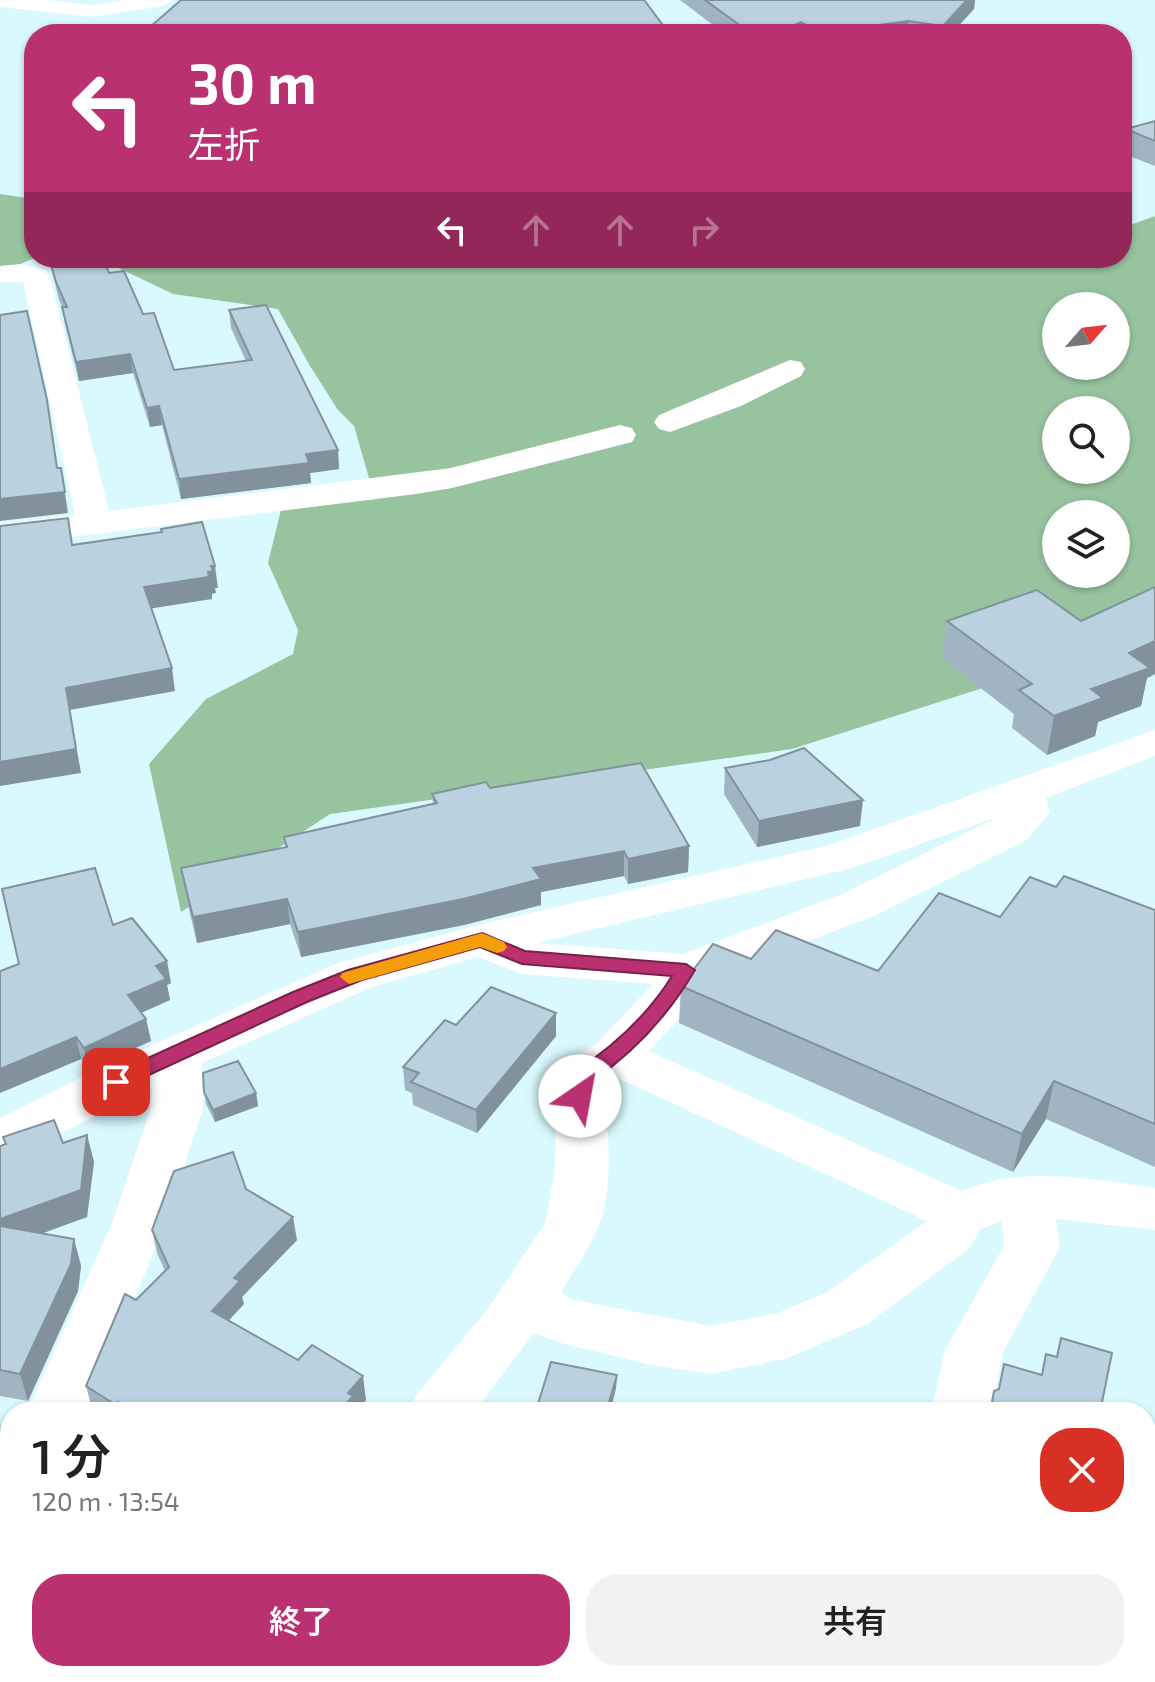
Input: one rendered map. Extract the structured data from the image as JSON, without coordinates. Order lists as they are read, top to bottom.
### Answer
{
  "north": "top right",
  "page": {
    "turn": ["30 m", "左折"],
    "heading": ["1 分", "120 m · 13:54"],
    "buttons": ["終了", "共有"]
  }
}
